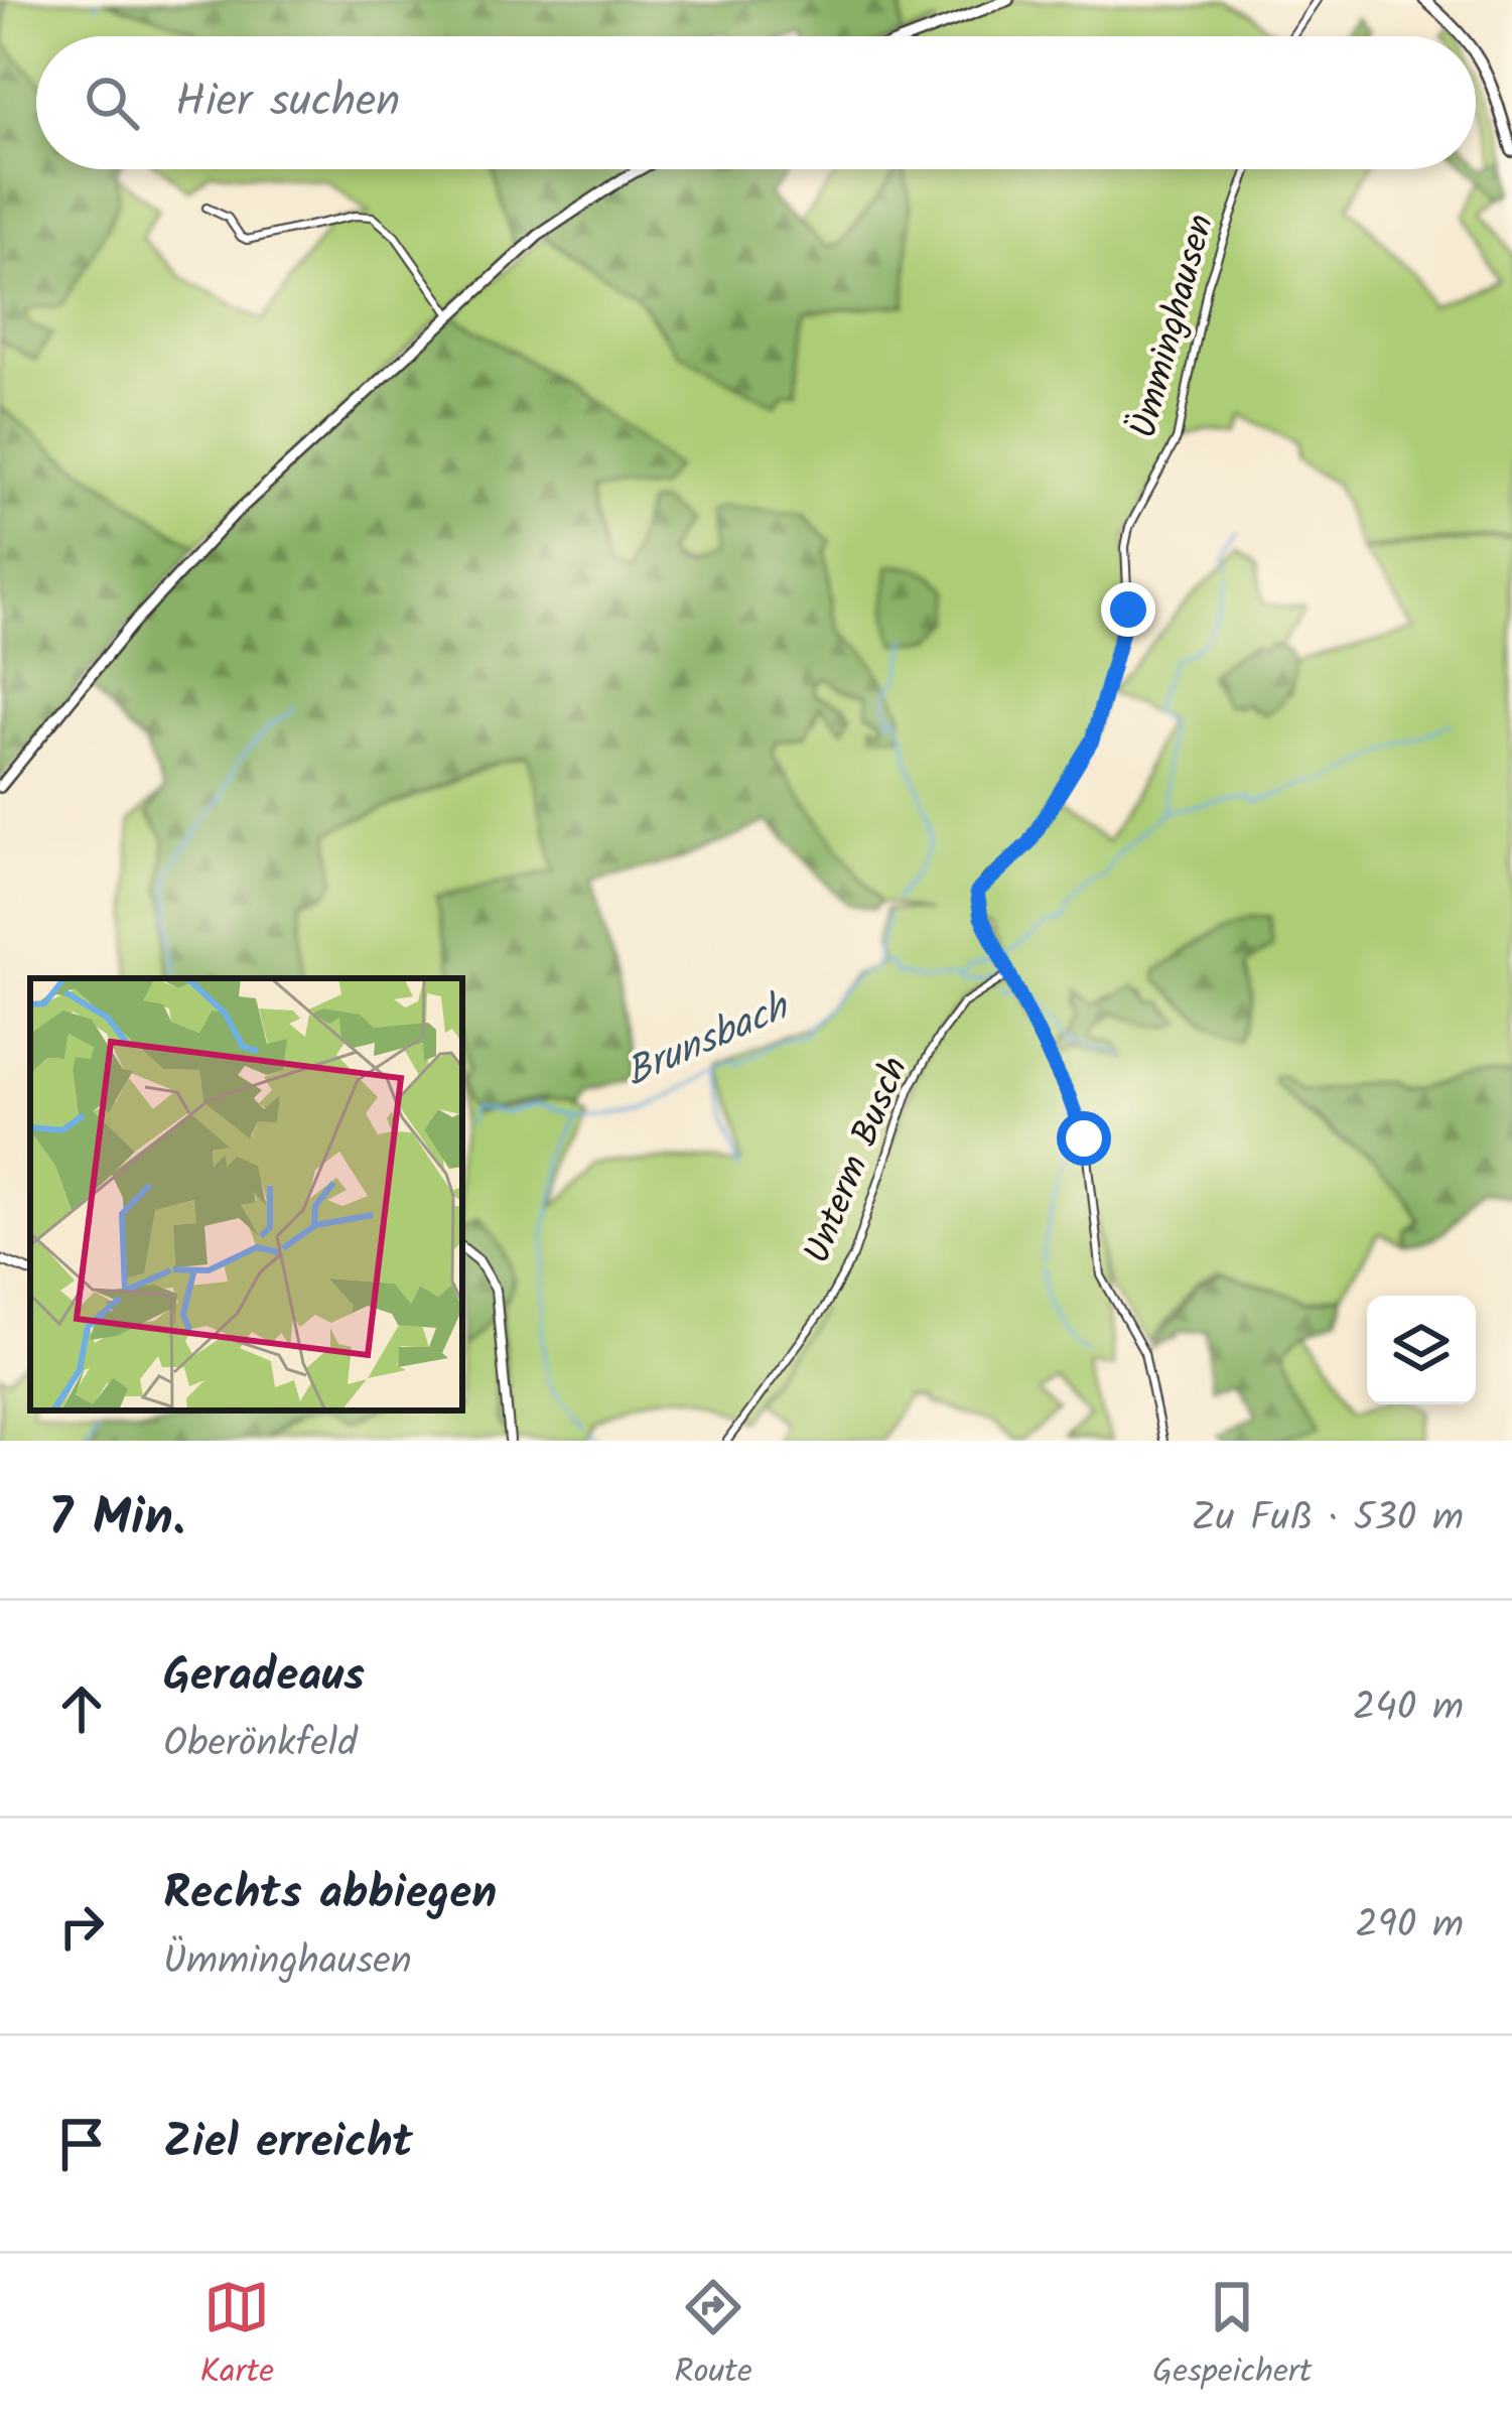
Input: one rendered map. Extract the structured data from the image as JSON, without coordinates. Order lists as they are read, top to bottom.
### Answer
{
  "streets": {
    "street": ["Ümminghausen", "Unterm Busch"]
  },
  "crossings": [
    ["Ümminghausen", "Unterm Busch"]
  ],
  "water": ["Brunsbach"],
  "page": {
    "search": "Hier suchen",
    "heading": ["7 Min.", "Zu Fuß · 530 m"],
    "list": [
      ["Geradeaus", "Oberönkfeld", "240 m"],
      ["Rechts abbiegen", "Ümminghausen", "290 m"],
      "Ziel erreicht"
    ],
    "nav": ["Karte", "Route", "Gespeichert"]
  }
}
